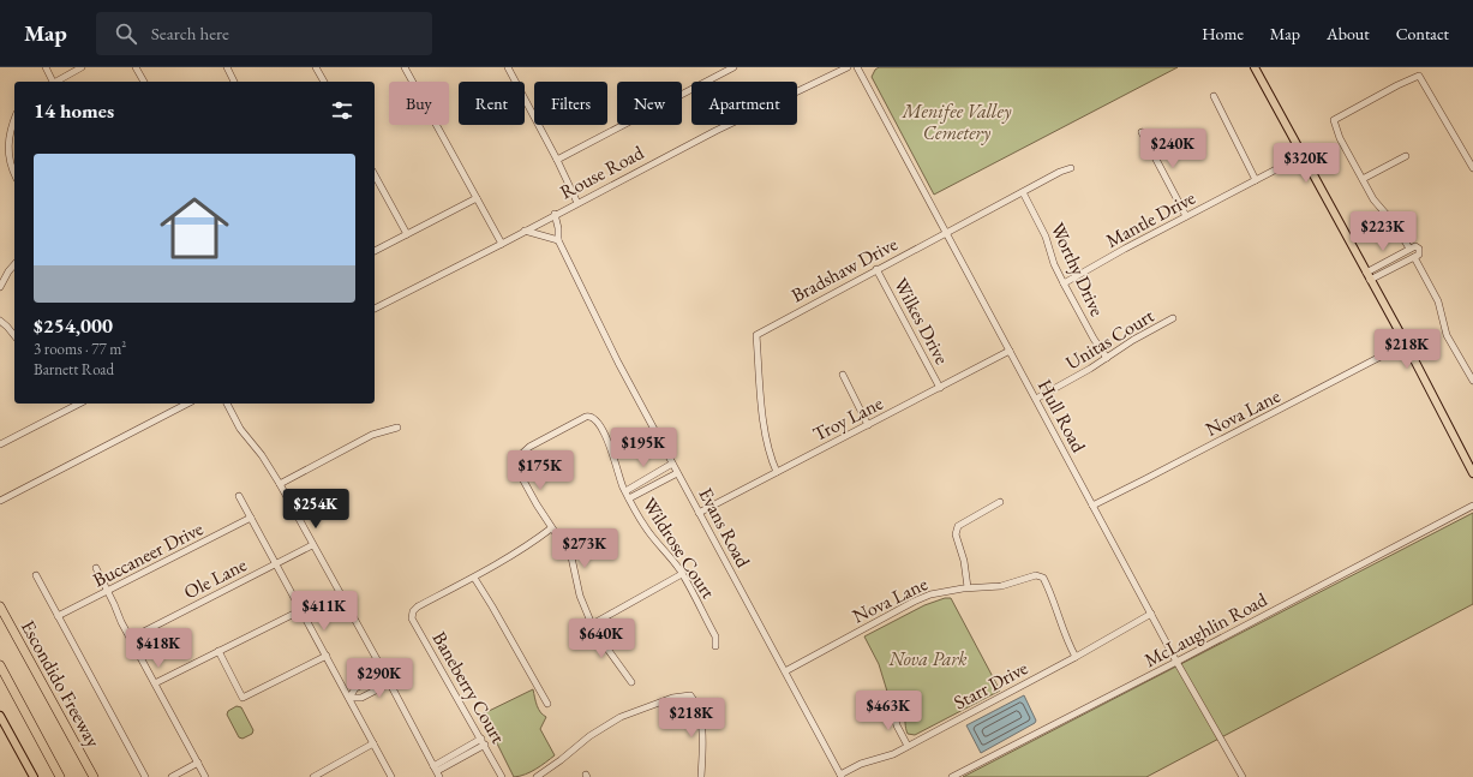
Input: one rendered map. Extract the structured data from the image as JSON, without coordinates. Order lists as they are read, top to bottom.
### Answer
{
  "streets": {
    "highway": ["Escondido Freeway"],
    "street": [
      "Rouse Road",
      "Mantle Drive",
      "Bradshaw Drive",
      "Worthy Drive",
      "Wilkes Drive",
      "Unitas Court",
      "Nova Lane",
      "Hull Road",
      "Troy Lane",
      "Evans Road",
      "Wildrose Court",
      "Buccaneer Drive",
      "Ole Lane",
      "McLaughlin Road",
      "Starr Drive",
      "Baneberry Court"
    ]
  },
  "crossings": [
    ["Rouse Road", "Evans Road"],
    ["Mantle Drive", "Worthy Drive"],
    ["Bradshaw Drive", "Worthy Drive"],
    ["Bradshaw Drive", "Wilkes Drive"],
    ["Bradshaw Drive", "Hull Road"],
    ["Bradshaw Drive", "Troy Lane"],
    ["Worthy Drive", "Unitas Court"],
    ["Wilkes Drive", "Troy Lane"],
    ["Unitas Court", "Hull Road"],
    ["Nova Lane", "Hull Road"],
    ["Nova Lane", "Evans Road"],
    ["Nova Lane", "Starr Drive"],
    ["Hull Road", "Troy Lane"],
    ["Hull Road", "McLaughlin Road"],
    ["Hull Road", "Starr Drive"],
    ["Troy Lane", "Evans Road"],
    ["Evans Road", "Starr Drive"]
  ],
  "parks": ["Menifee Valley Cemetery", "Nova Park"],
  "page": {
    "header": "Map",
    "search": "Search here",
    "nav": [
      "Home",
      "Map",
      "About",
      "Contact"
    ],
    "chip": [
      "Buy",
      "Rent",
      "Filters",
      "New",
      "Apartment"
    ],
    "heading": "14 homes",
    "price": [
      "$240K",
      "$320K",
      "$223K",
      "$218K",
      "$195K",
      "$175K",
      "$254K",
      "$273K",
      "$411K",
      "$640K",
      "$418K",
      "$290K",
      "$463K",
      "$218K"
    ],
    "list": [
      {
        "name": "$254,000",
        "note": "3 rooms · 77 m² · Barnett Road"
      }
    ]
  }
}
